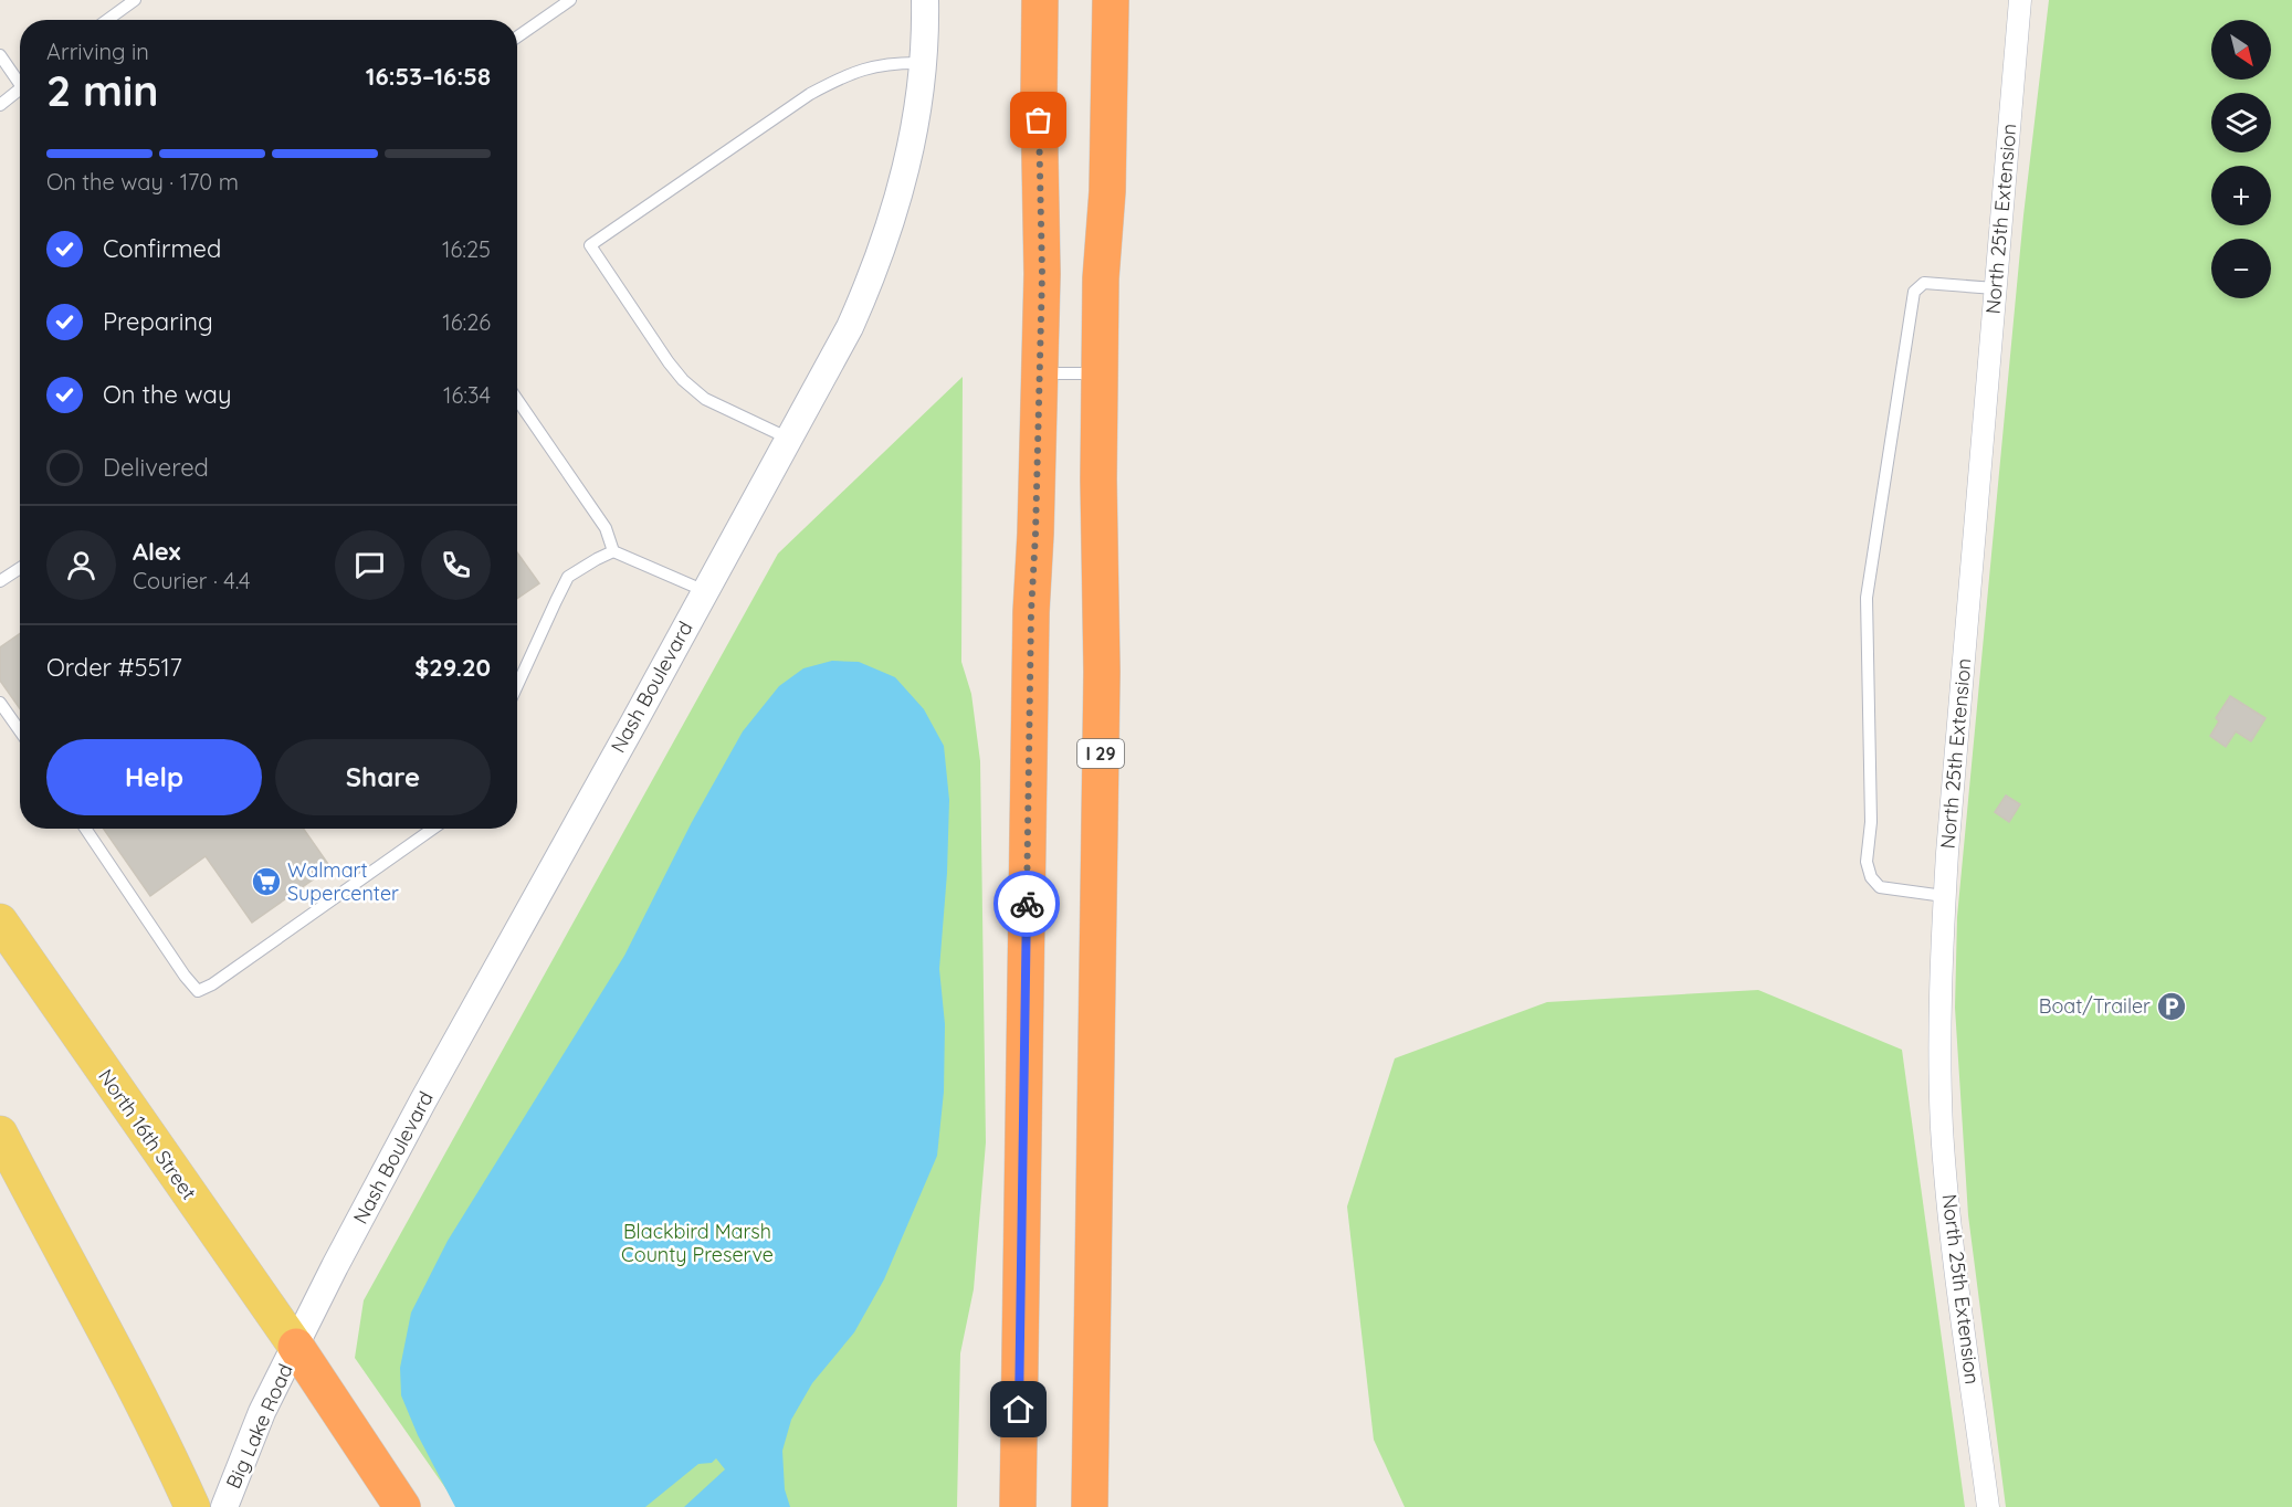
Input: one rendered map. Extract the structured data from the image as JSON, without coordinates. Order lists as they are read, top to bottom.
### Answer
{
  "streets": {
    "highway": ["I 29"],
    "main road": ["North 16th Street"],
    "street": ["North 25th Extension", "Nash Boulevard", "Big Lake Road"]
  },
  "crossings": [
    ["Nash Boulevard", "North 16th Street"],
    ["Nash Boulevard", "Big Lake Road"],
    ["North 16th Street", "Big Lake Road"]
  ],
  "parks": ["Blackbird Marsh County Preserve"],
  "places": {
    "supermarket": ["Walmart Supercenter"],
    "parking": ["Boat/Trailer"]
  },
  "north": "bottom right",
  "page": {
    "map_buttons": ["+", "−"],
    "heading": ["2 min", "Arriving in", "16:53–16:58"],
    "panel": [
      "Alex",
      "Courier · 4.4",
      "Order #5517",
      "$29.20"
    ],
    "bar": "On the way · 170 m",
    "list": [
      ["Confirmed", "16:25"],
      ["Preparing", "16:26"],
      ["On the way", "16:34"],
      "Delivered"
    ],
    "buttons": ["Help", "Share"]
  }
}
